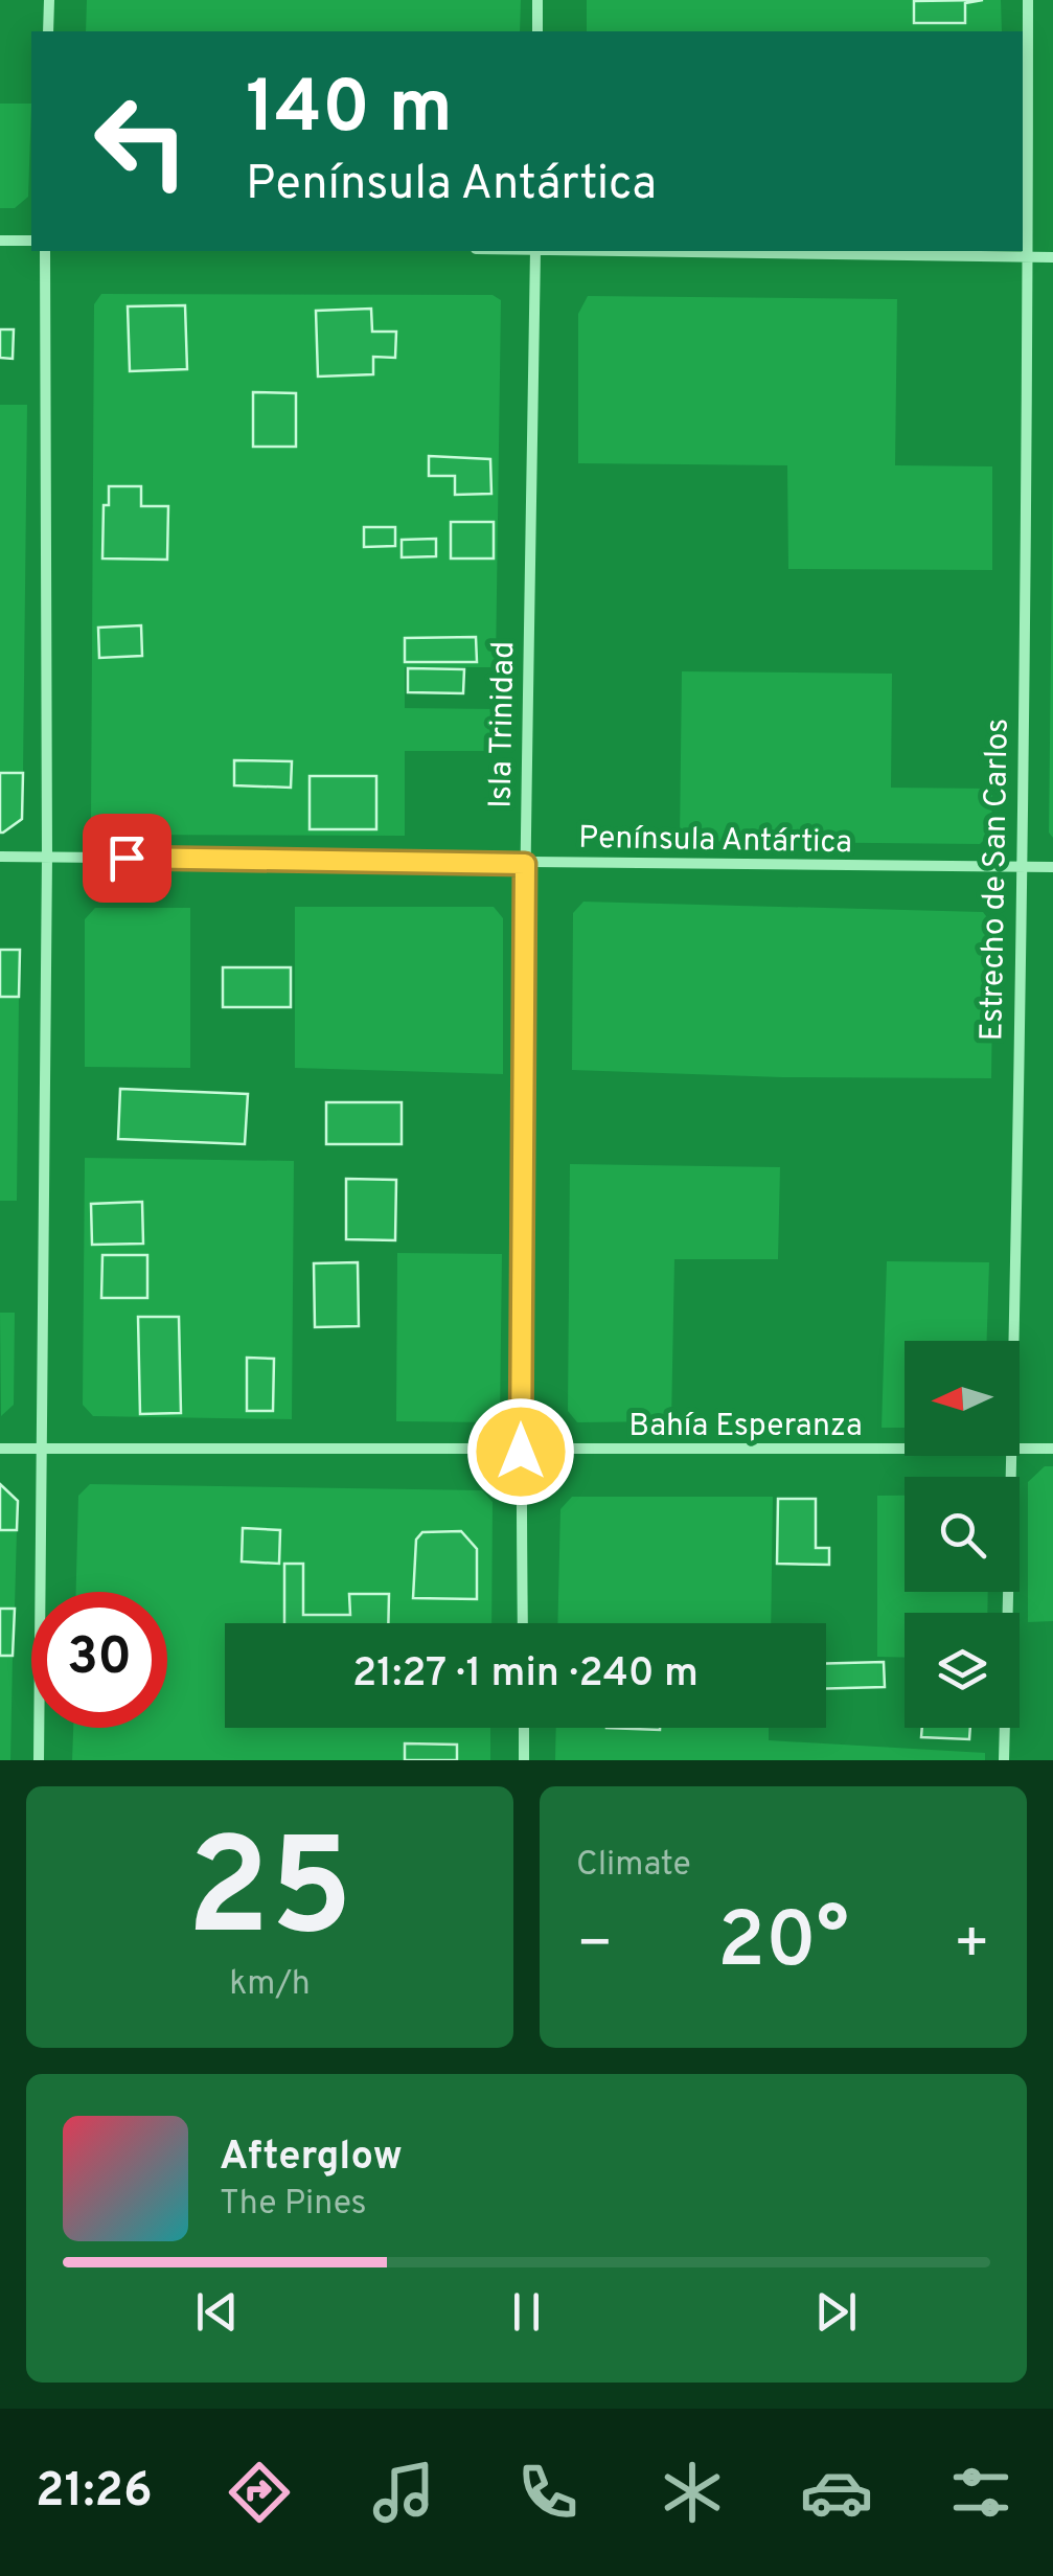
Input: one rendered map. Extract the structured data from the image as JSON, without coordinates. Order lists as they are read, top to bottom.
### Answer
{
  "streets": {
    "street": [
      "Isla Trinidad",
      "Península Antártica",
      "Estrecho de San Carlos",
      "Bahía Esperanza"
    ]
  },
  "crossings": [
    ["Isla Trinidad", "Península Antártica"],
    ["Isla Trinidad", "Bahía Esperanza"],
    ["Península Antártica", "Estrecho de San Carlos"]
  ],
  "north": "left",
  "page": {
    "turn": ["140 m", "Península Antártica"],
    "limit": "30",
    "trip": "21:27 · 1 min · 240 m",
    "tile": [
      ["25", "km/h"],
      "Climate"
    ],
    "heat": ["−", "20°", "+"],
    "song": ["Afterglow", "The Pines"],
    "tabs": "21:26"
  }
}
